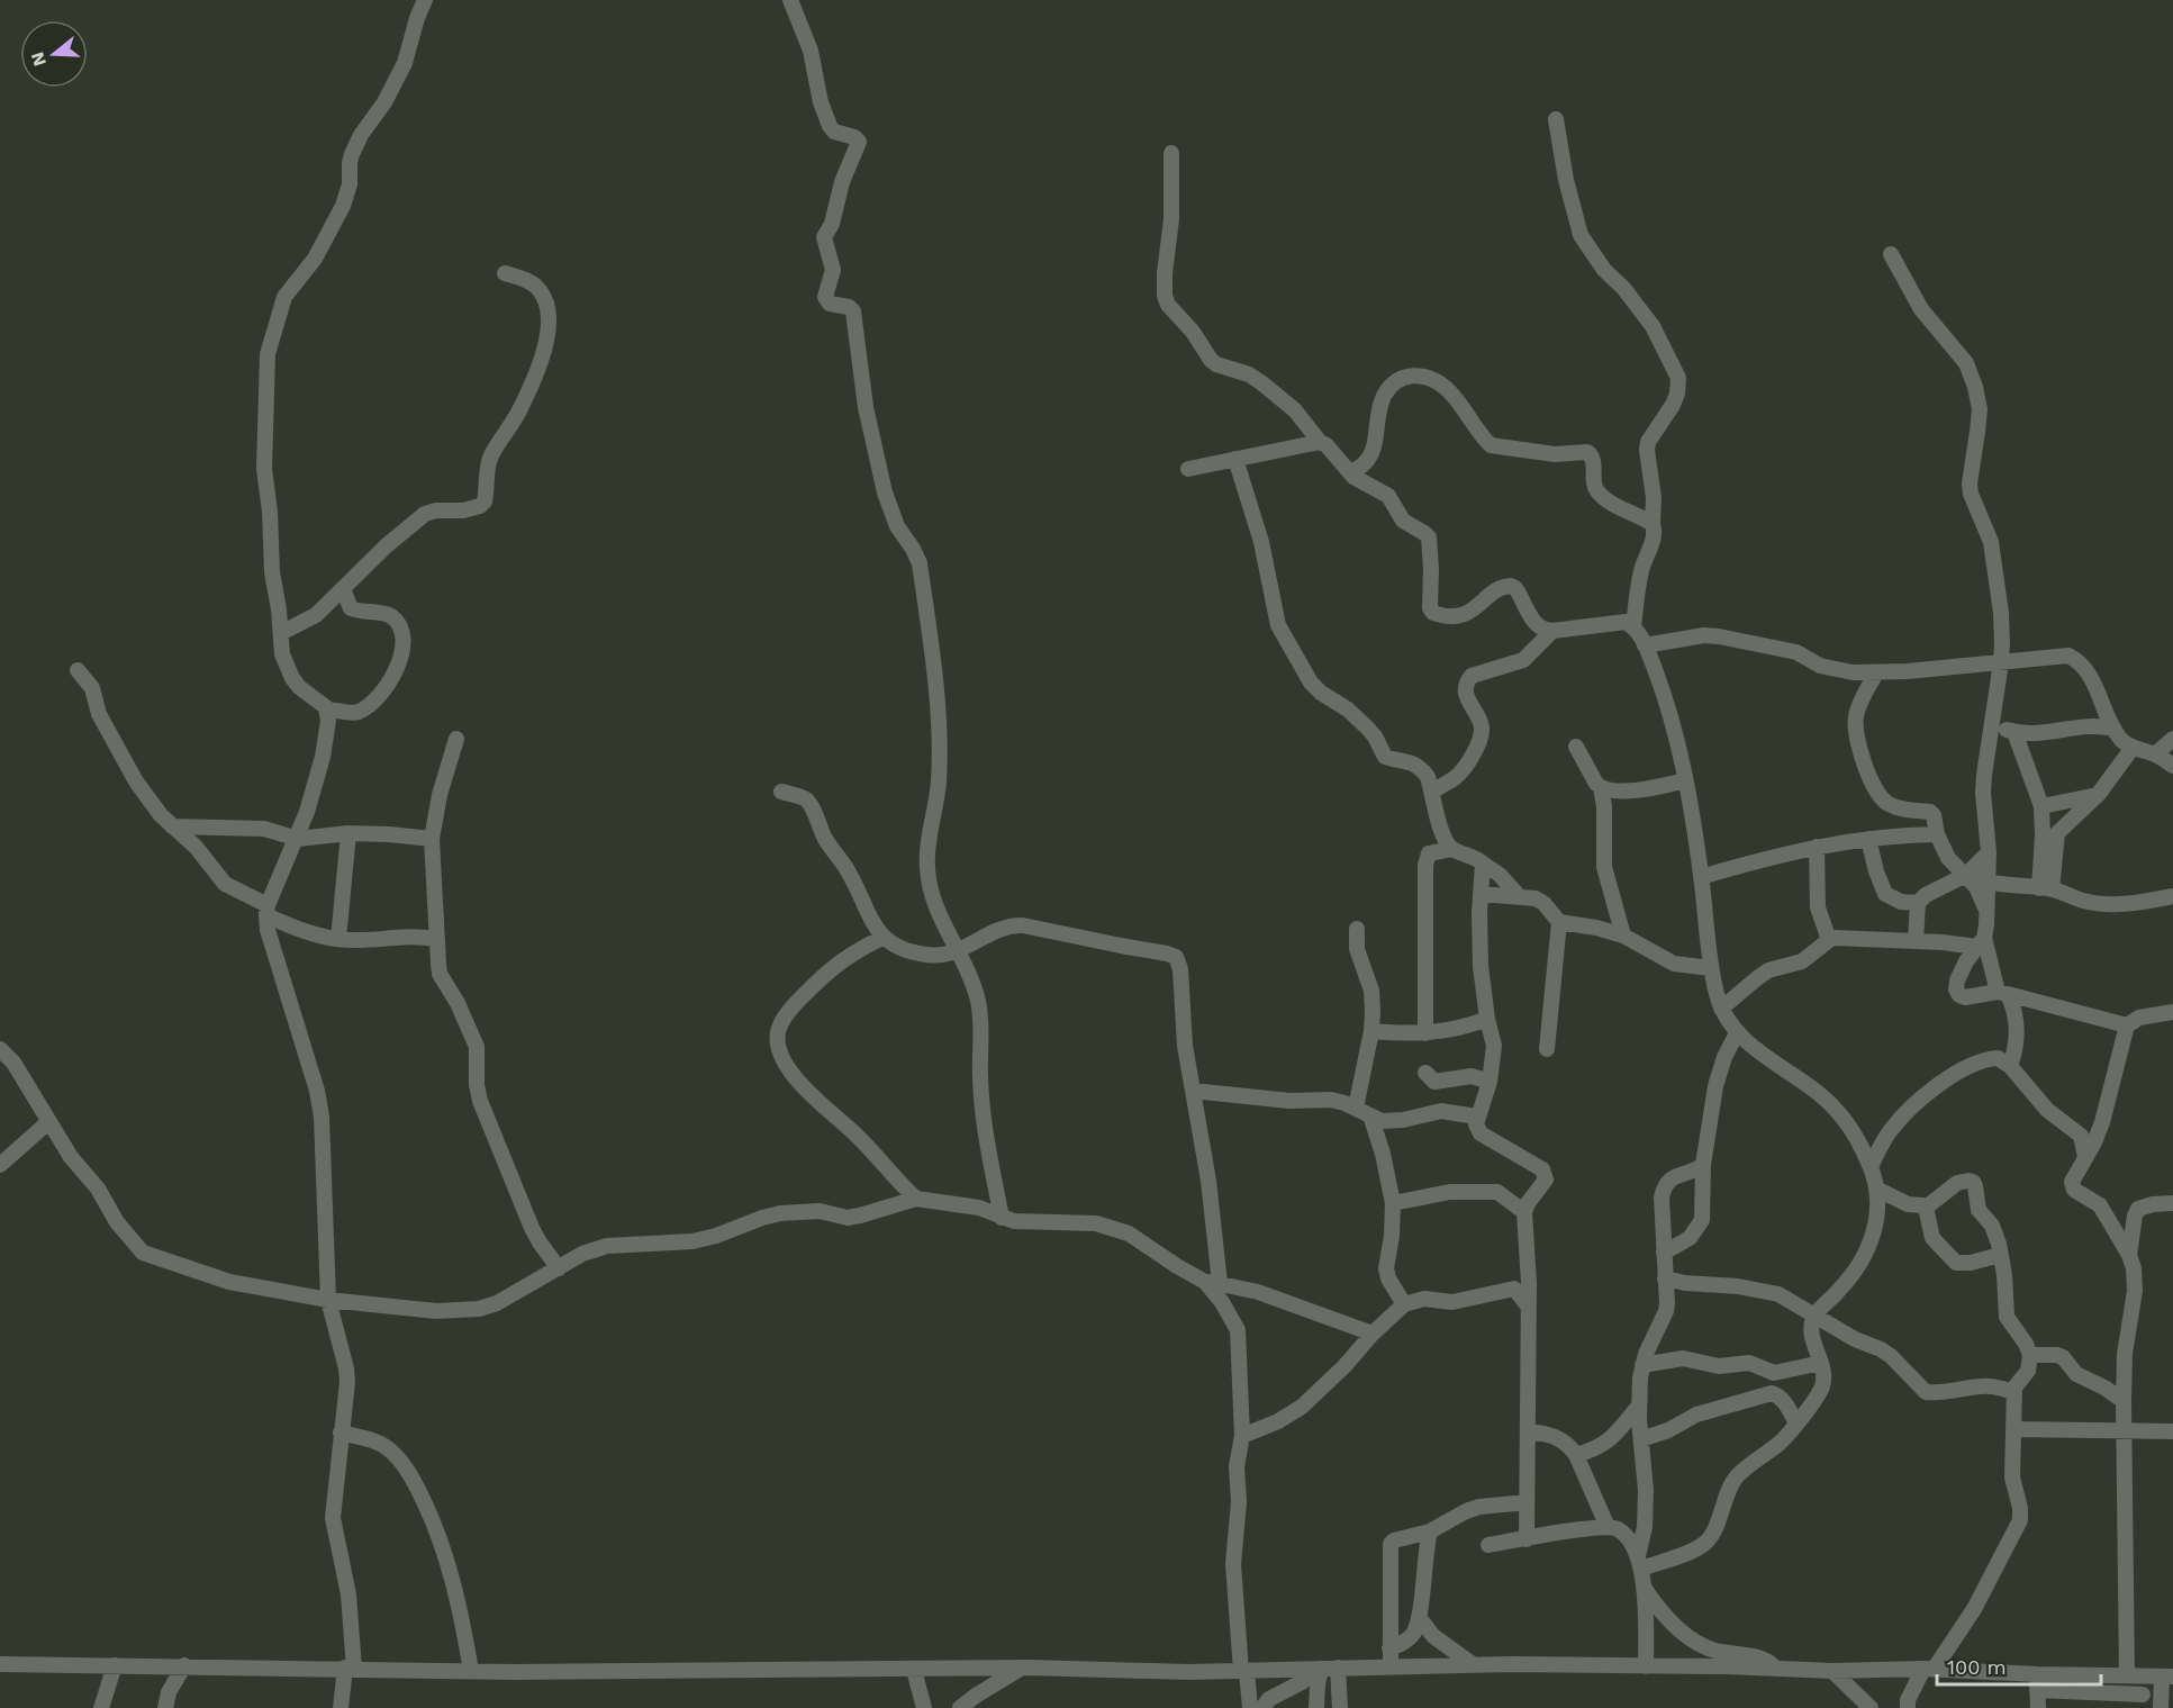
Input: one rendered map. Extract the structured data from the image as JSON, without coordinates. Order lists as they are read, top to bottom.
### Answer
{
  "scale_bar": "100 m",
  "north": "left"
}
